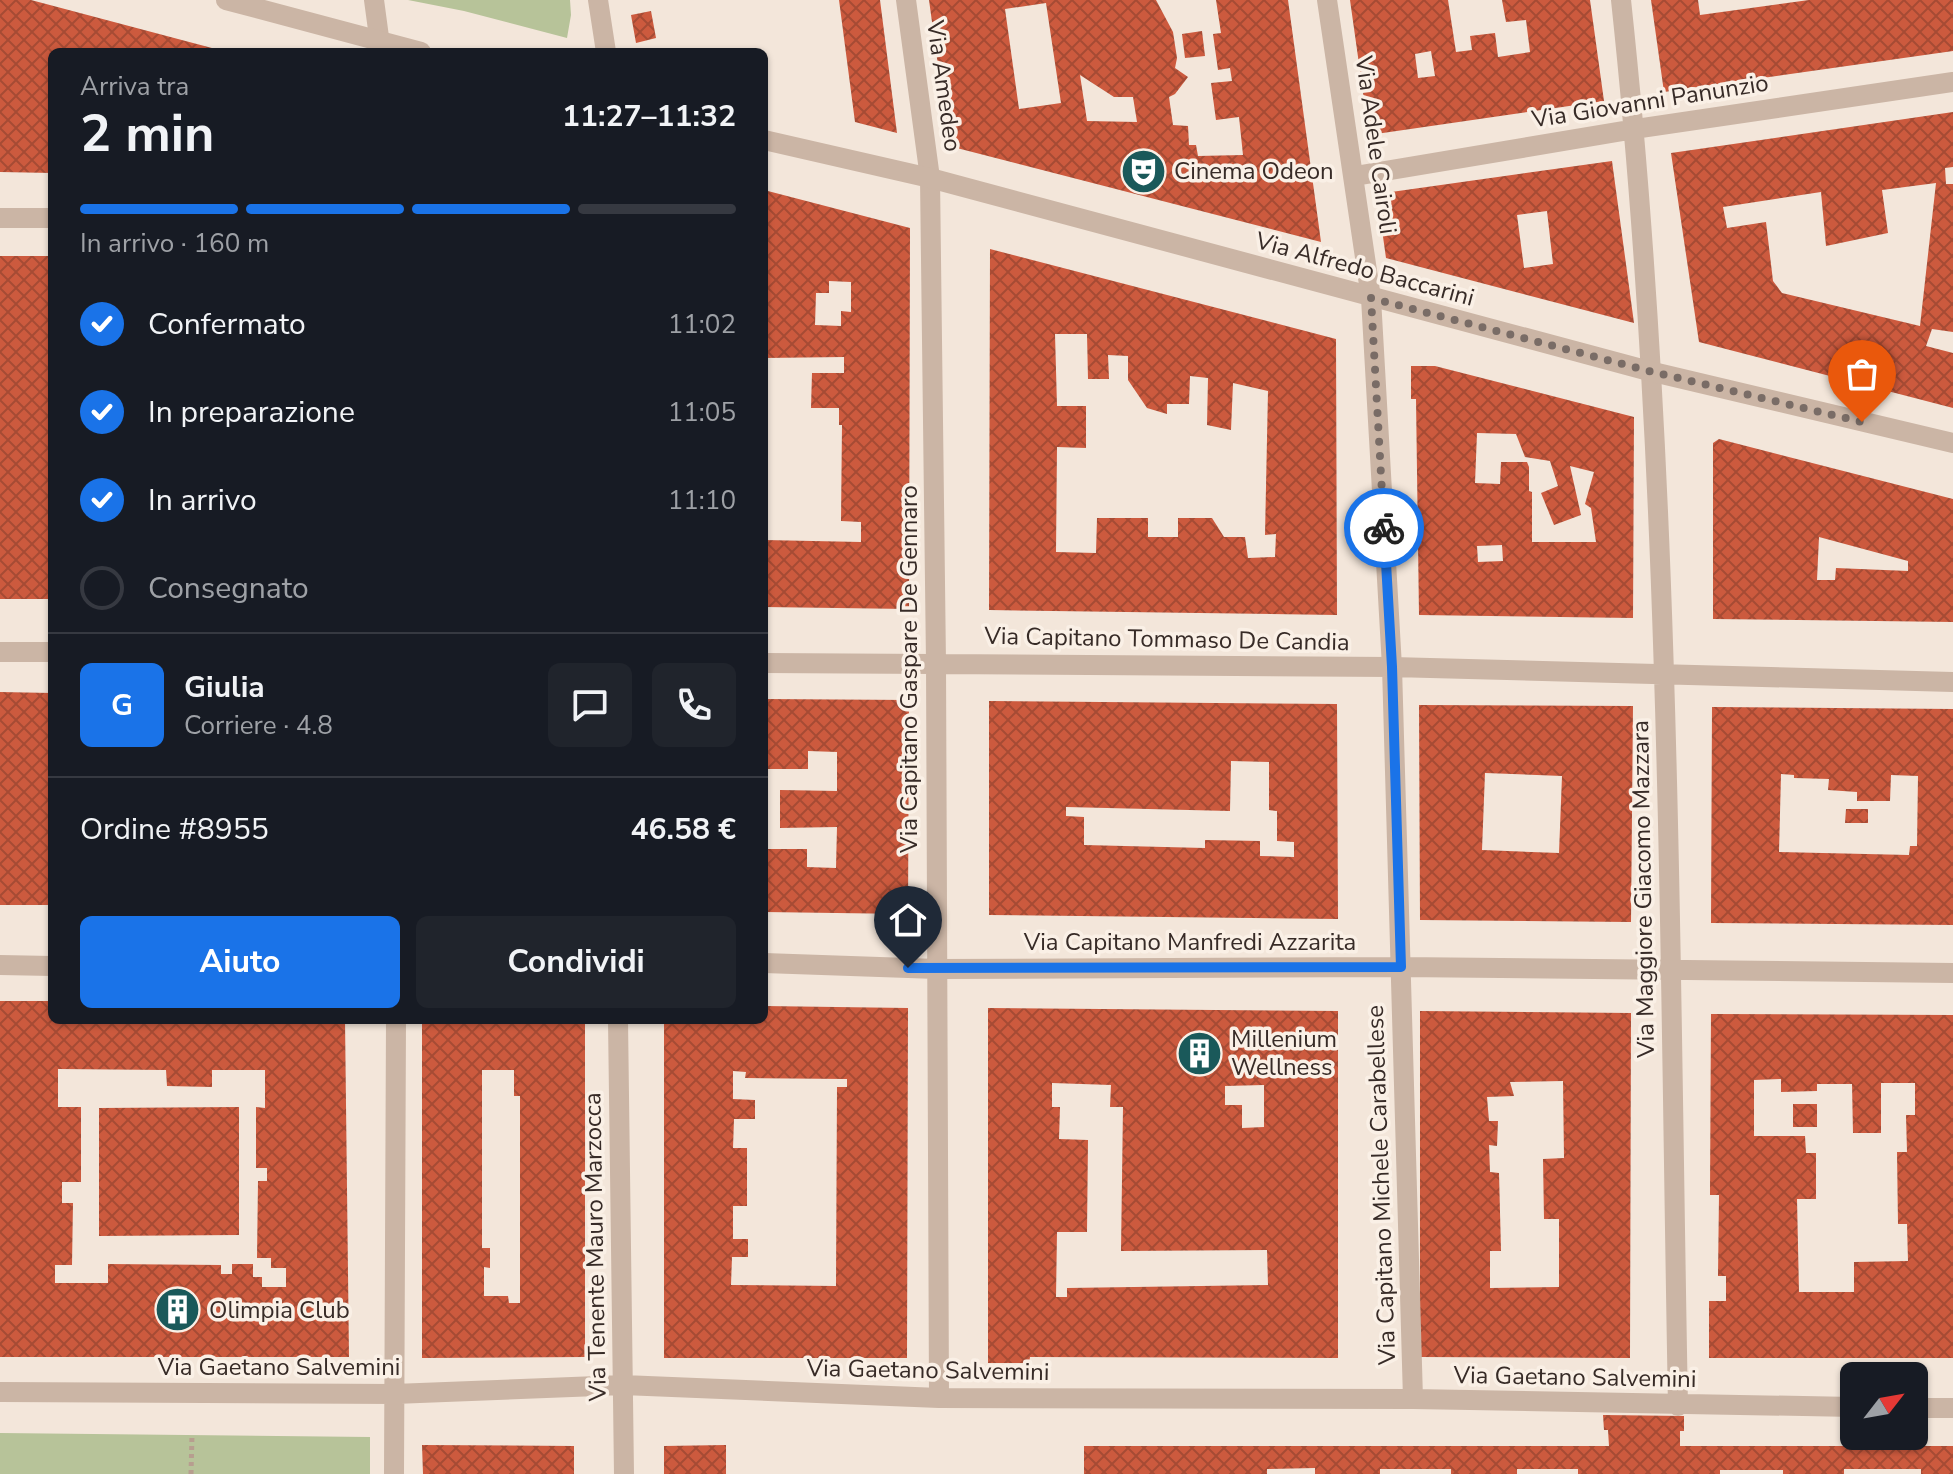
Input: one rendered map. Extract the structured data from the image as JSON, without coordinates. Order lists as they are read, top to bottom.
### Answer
{
  "streets": {
    "street": [
      "Via Amedeo",
      "Via Giovanni Panunzio",
      "Via Adele Cairoli",
      "Via Alfredo Baccarini",
      "Via Capitano Tommaso De Candia",
      "Via Capitano Gaspare De Gennaro",
      "Via Maggiore Giacomo Mazzara",
      "Via Capitano Manfredi Azzarita",
      "Via Capitano Michele Carabellese",
      "Via Tenente Mauro Marzocca",
      "Via Gaetano Salvemini"
    ]
  },
  "crossings": [
    ["Via Amedeo", "Via Alfredo Baccarini"],
    ["Via Amedeo", "Via Capitano Gaspare De Gennaro"],
    ["Via Giovanni Panunzio", "Via Adele Cairoli"],
    ["Via Giovanni Panunzio", "Via Maggiore Giacomo Mazzara"],
    ["Via Adele Cairoli", "Via Alfredo Baccarini"],
    ["Via Adele Cairoli", "Via Capitano Michele Carabellese"],
    ["Via Alfredo Baccarini", "Via Capitano Gaspare De Gennaro"],
    ["Via Alfredo Baccarini", "Via Maggiore Giacomo Mazzara"],
    ["Via Alfredo Baccarini", "Via Capitano Michele Carabellese"],
    ["Via Capitano Tommaso De Candia", "Via Capitano Gaspare De Gennaro"],
    ["Via Capitano Tommaso De Candia", "Via Maggiore Giacomo Mazzara"],
    ["Via Capitano Tommaso De Candia", "Via Capitano Michele Carabellese"],
    ["Via Capitano Gaspare De Gennaro", "Via Capitano Manfredi Azzarita"],
    ["Via Capitano Gaspare De Gennaro", "Via Gaetano Salvemini"],
    ["Via Maggiore Giacomo Mazzara", "Via Capitano Manfredi Azzarita"],
    ["Via Maggiore Giacomo Mazzara", "Via Gaetano Salvemini"],
    ["Via Capitano Manfredi Azzarita", "Via Capitano Michele Carabellese"],
    ["Via Capitano Michele Carabellese", "Via Gaetano Salvemini"],
    ["Via Tenente Mauro Marzocca", "Via Gaetano Salvemini"]
  ],
  "places": {
    "theatre": ["Cinema Odeon"],
    "building": ["Millenium Wellness", "Olimpia Club"]
  },
  "north": "top right",
  "page": {
    "heading": ["2 min", "Arriva tra", "11:27–11:32"],
    "panel": [
      "Giulia",
      "Corriere · 4.8",
      "Ordine #8955",
      "46.58 €"
    ],
    "bar": "In arrivo · 160 m",
    "list": [
      ["Confermato", "11:02"],
      ["In preparazione", "11:05"],
      ["In arrivo", "11:10"],
      "Consegnato"
    ],
    "round": "G",
    "buttons": ["Aiuto", "Condividi"]
  }
}
